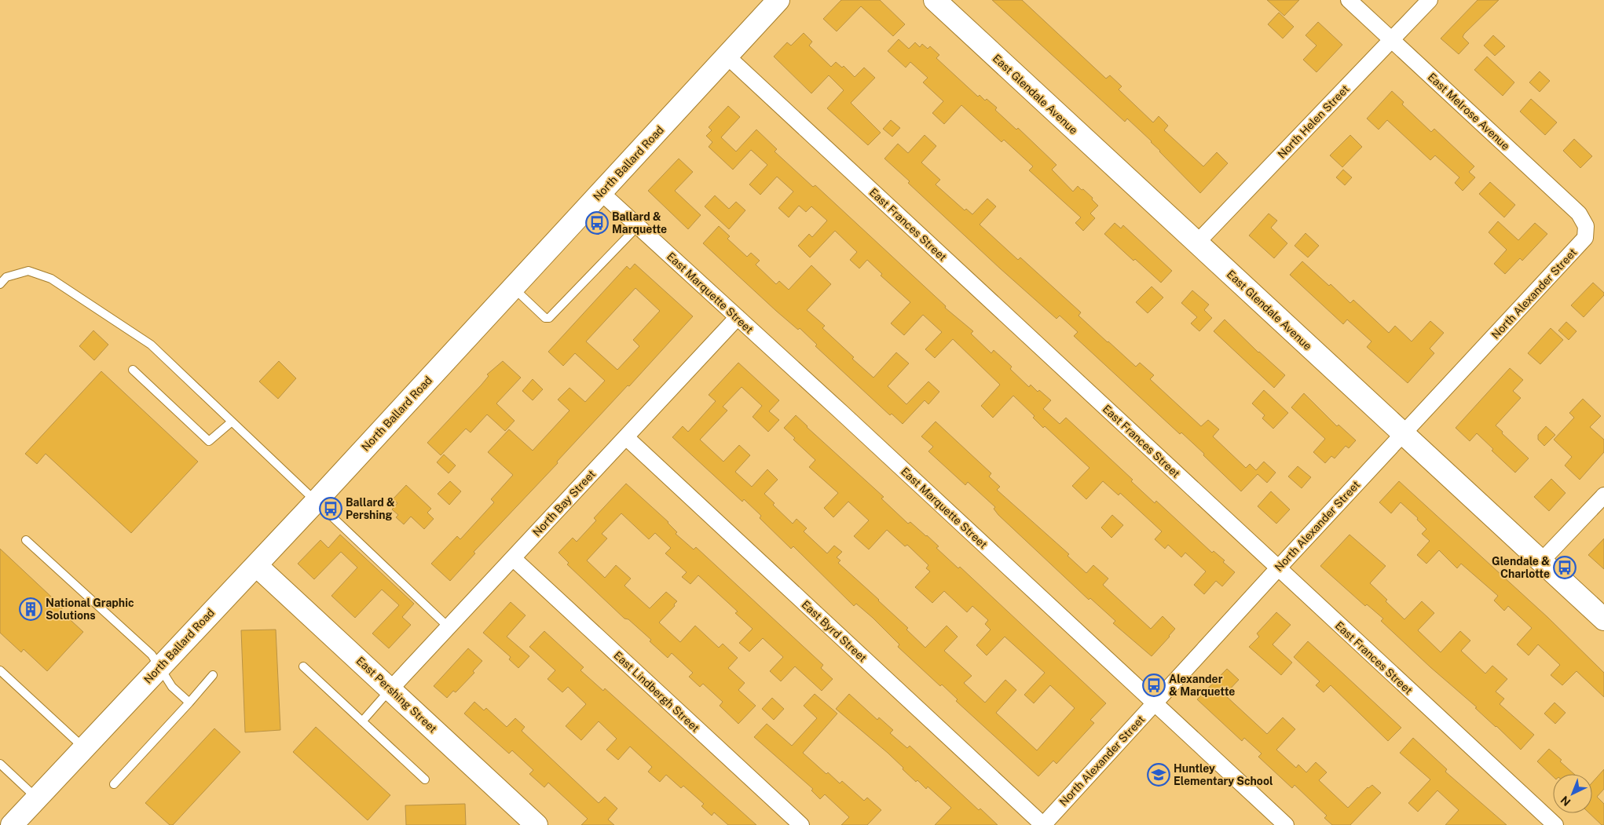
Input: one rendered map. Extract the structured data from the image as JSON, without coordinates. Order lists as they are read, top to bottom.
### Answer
{
  "streets": {
    "street": [
      "East Glendale Avenue",
      "East Melrose Avenue",
      "North Helen Street",
      "North Ballard Road",
      "East Frances Street",
      "East Marquette Street",
      "North Alexander Street",
      "North Bay Street",
      "East Byrd Street",
      "East Lindbergh Street",
      "East Pershing Street"
    ]
  },
  "crossings": [
    ["East Glendale Avenue", "North Helen Street"],
    ["East Glendale Avenue", "North Alexander Street"],
    ["East Melrose Avenue", "North Helen Street"],
    ["East Melrose Avenue", "North Alexander Street"],
    ["North Ballard Road", "East Frances Street"],
    ["North Ballard Road", "East Marquette Street"],
    ["North Ballard Road", "East Pershing Street"],
    ["East Frances Street", "North Alexander Street"],
    ["East Marquette Street", "North Alexander Street"],
    ["East Marquette Street", "North Bay Street"],
    ["North Alexander Street", "East Byrd Street"],
    ["North Bay Street", "East Byrd Street"],
    ["North Bay Street", "East Lindbergh Street"],
    ["North Bay Street", "East Pershing Street"]
  ],
  "places": {
    "bus stop": [
      "Ballard & Marquette",
      "Ballard & Pershing",
      "Glendale & Charlotte",
      "Alexander & Marquette"
    ],
    "building": ["National Graphic Solutions"],
    "school or university": ["Huntley Elementary School"]
  },
  "north": "bottom left"
}
